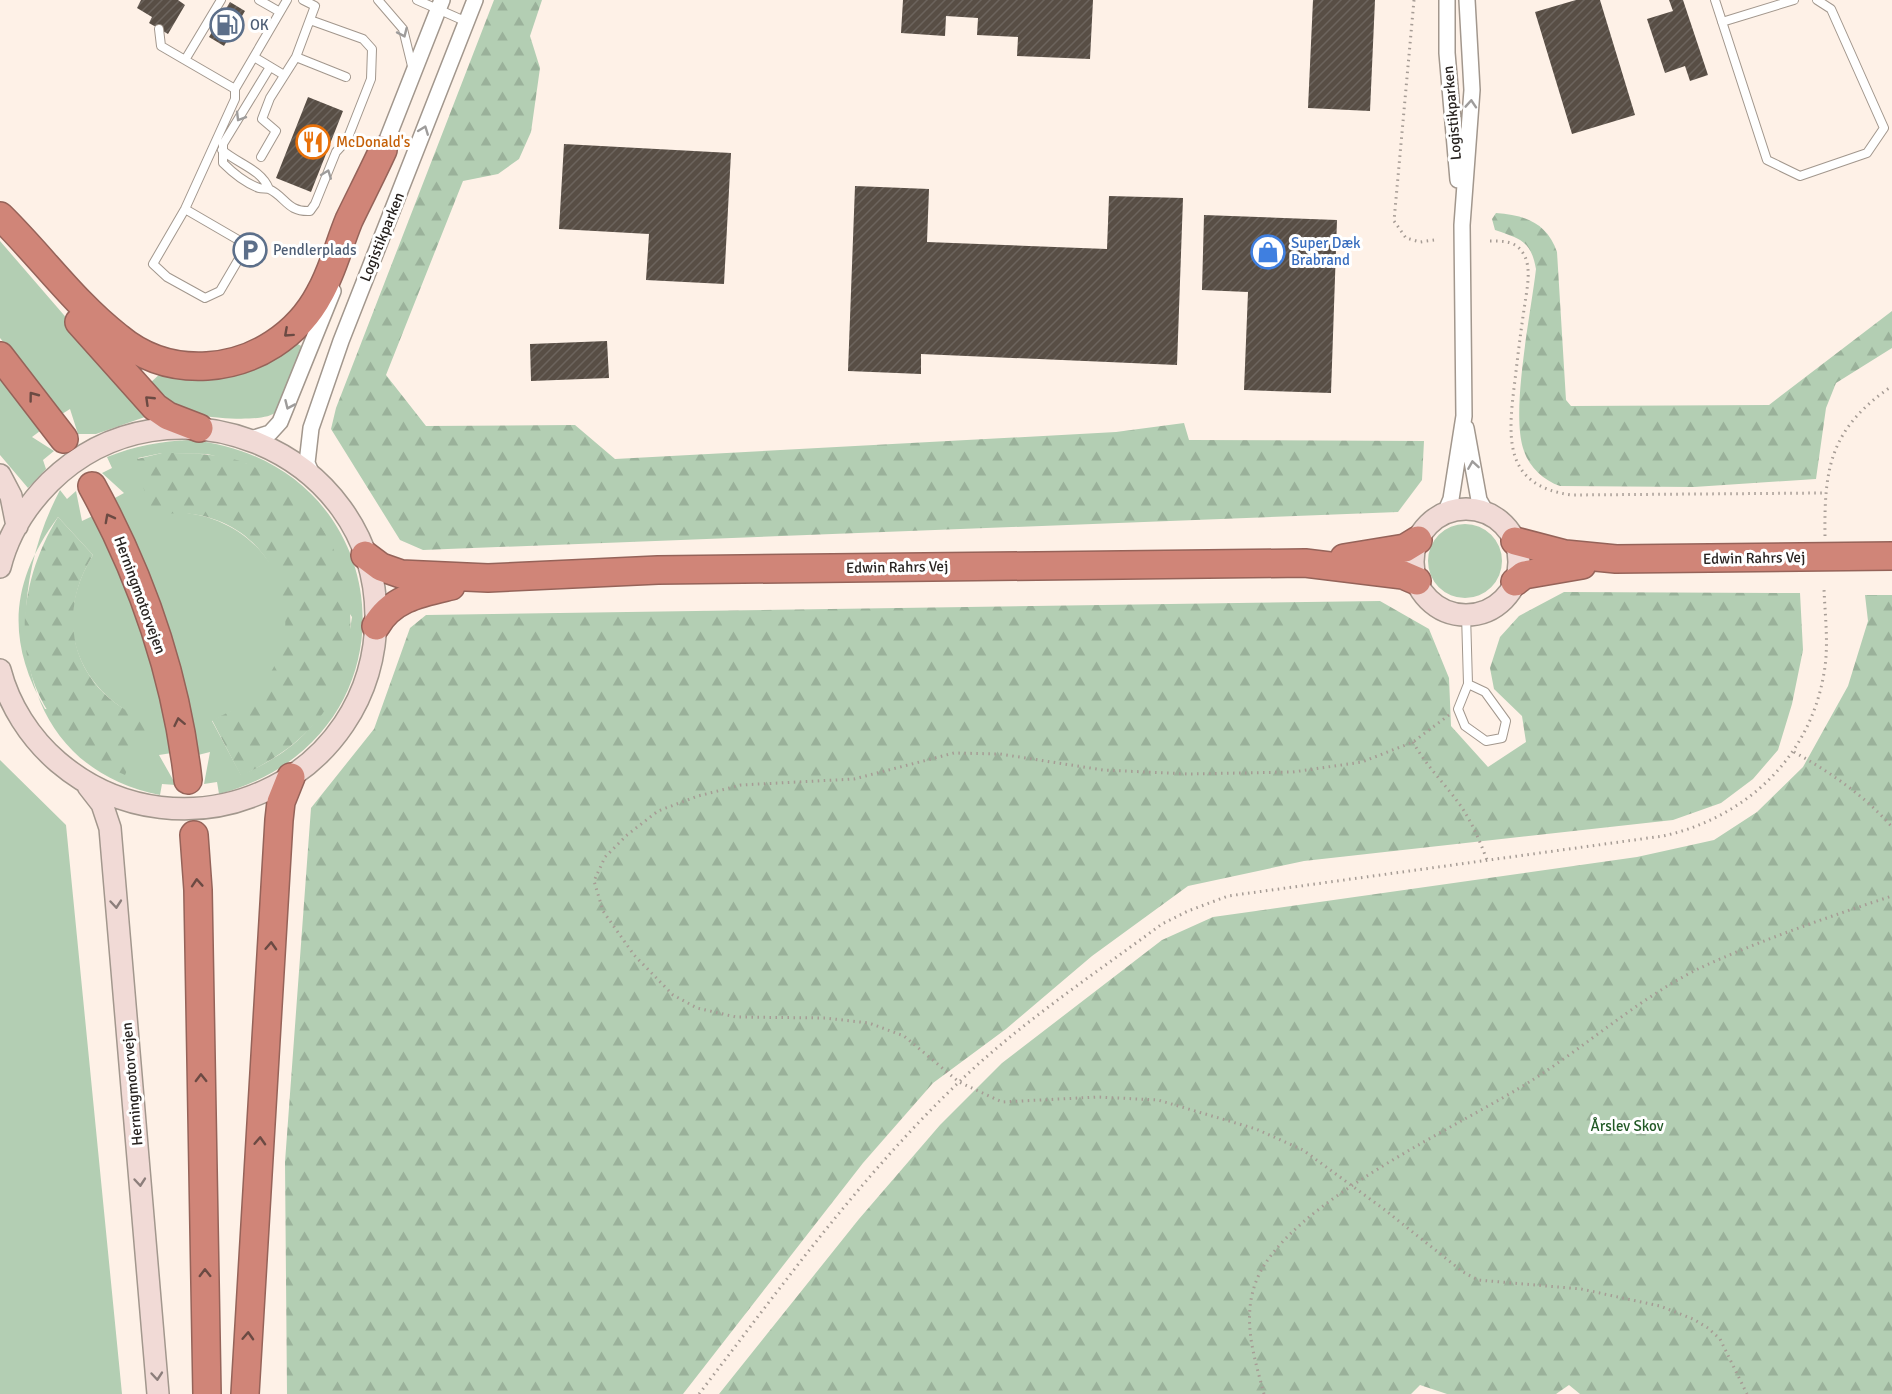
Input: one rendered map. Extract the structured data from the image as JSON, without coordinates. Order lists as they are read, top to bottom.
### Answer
{
  "streets": {
    "highway": ["Edwin Rahrs Vej", "Herningmotorvejen"],
    "street": ["Logistikparken"]
  },
  "parks": ["Årslev Skov"],
  "places": {
    "fuel station": ["OK"],
    "restaurant": ["McDonald's"],
    "parking": ["Pendlerplads"],
    "shop": ["Super Dæk Brabrand"]
  }
}
